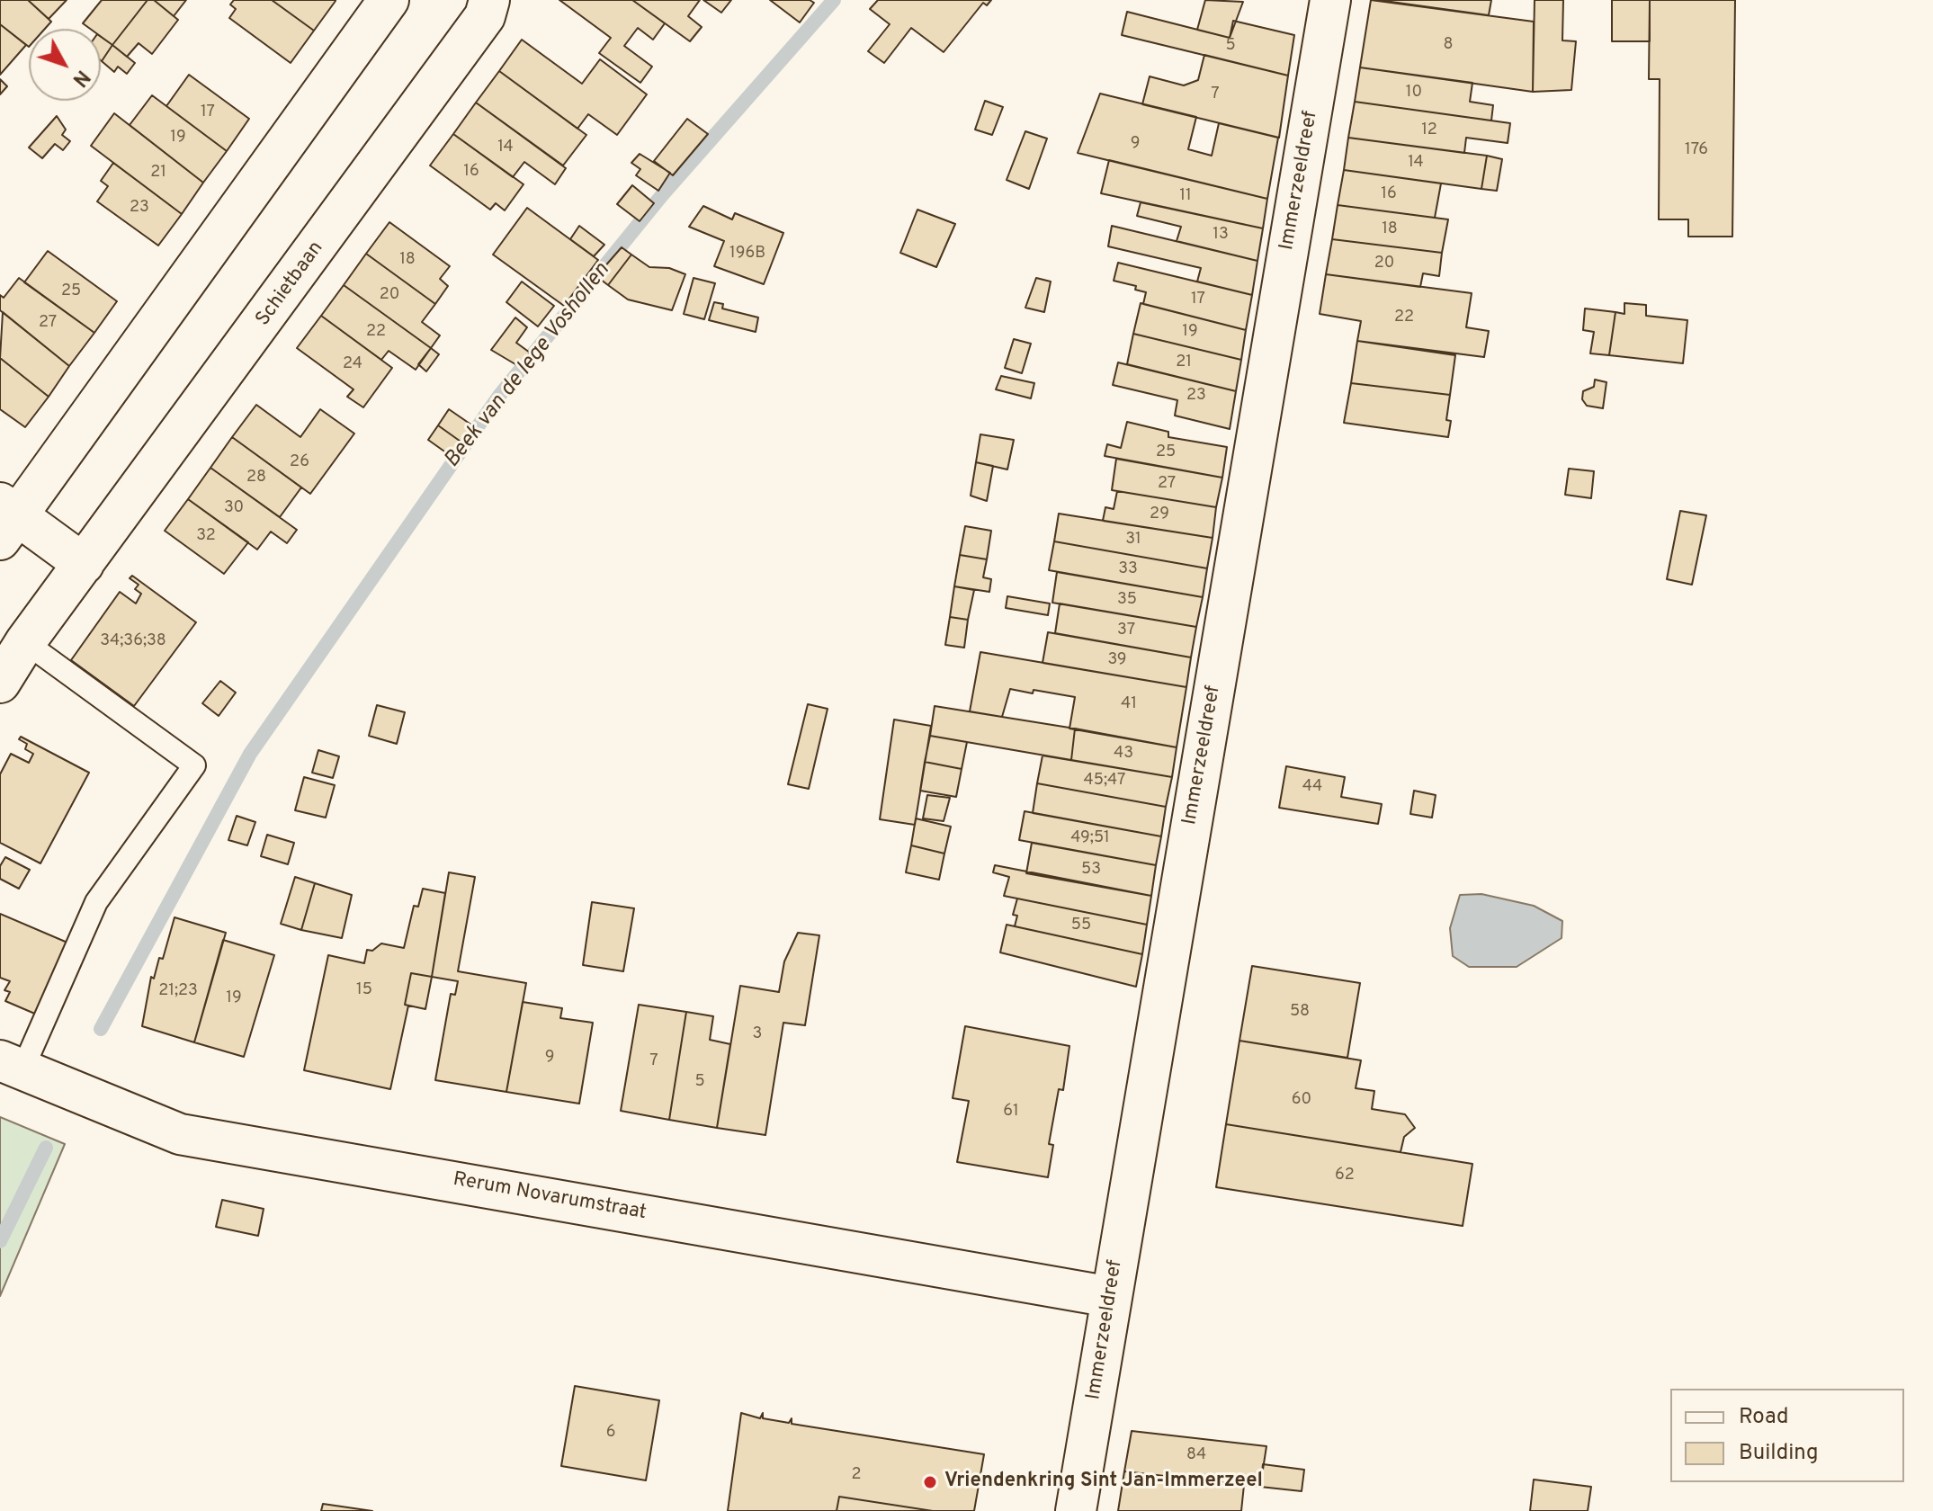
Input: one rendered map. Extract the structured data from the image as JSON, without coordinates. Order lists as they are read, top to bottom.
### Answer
{
  "streets": {
    "street": ["Immerzeeldreef", "Schietbaan", "Rerum Novarumstraat"]
  },
  "crossings": [
    ["Immerzeeldreef", "Rerum Novarumstraat"]
  ],
  "water": ["Beek van de lege Voshollen"],
  "places": ["Vriendenkring Sint Jan-Immerzeel"],
  "house_numbers": [
    "8",
    "5",
    "10",
    "7",
    "17",
    "12",
    "19",
    "9",
    "14",
    "176",
    "14",
    "16",
    "21",
    "16",
    "11",
    "23",
    "18",
    "13",
    "196B",
    "18",
    "20",
    "25",
    "20",
    "17",
    "22",
    "27",
    "22",
    "19",
    "21",
    "24",
    "23",
    "25",
    "26",
    "28",
    "27",
    "30",
    "29",
    "32",
    "31",
    "33",
    "35",
    "37",
    "34;36;38",
    "39",
    "41",
    "43",
    "45;47",
    "44",
    "49;51",
    "53",
    "55",
    "15",
    "21;23",
    "19",
    "58",
    "3",
    "9",
    "7",
    "5",
    "60",
    "61",
    "62",
    "6",
    "84",
    "2"
  ],
  "legend": ["Road", "Building"],
  "north": "bottom right"
}
